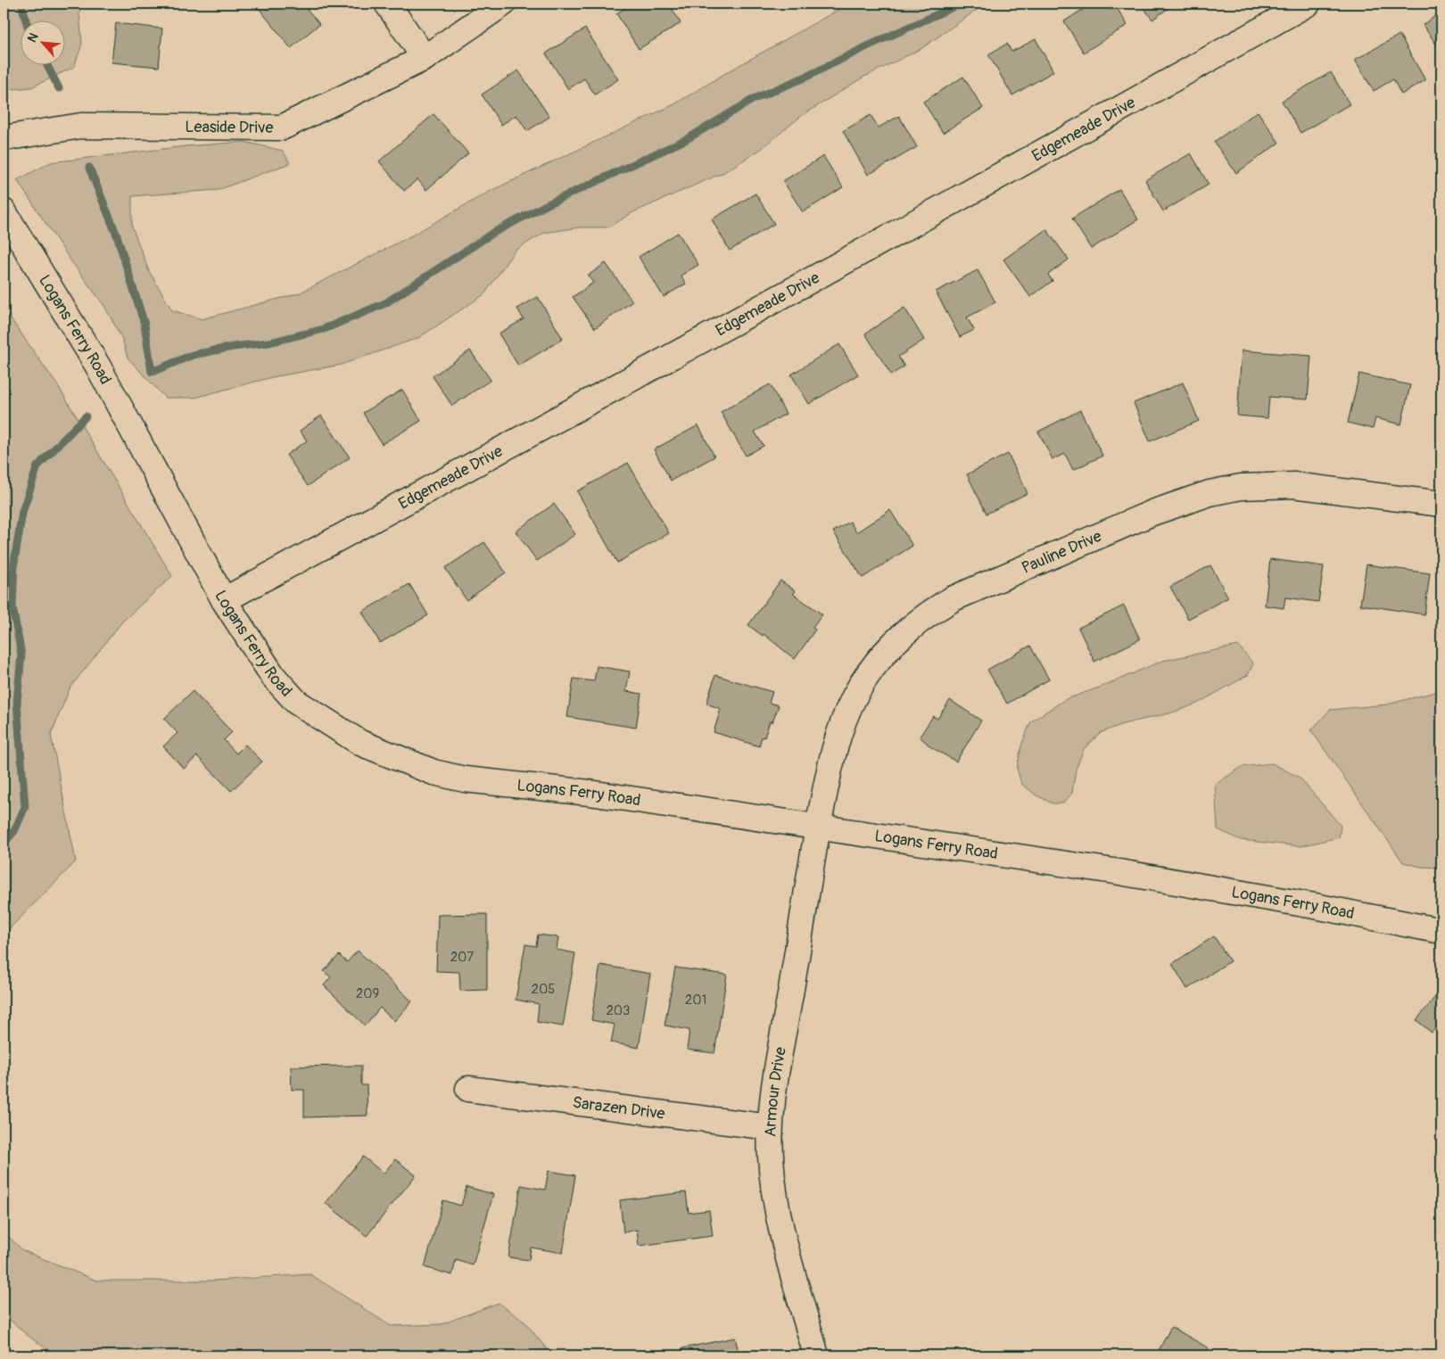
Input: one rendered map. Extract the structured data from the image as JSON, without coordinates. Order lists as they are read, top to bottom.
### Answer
{
  "streets": {
    "street": [
      "Leaside Drive",
      "Edgemeade Drive",
      "Logans Ferry Road",
      "Pauline Drive",
      "Armour Drive",
      "Sarazen Drive"
    ]
  },
  "crossings": [
    ["Edgemeade Drive", "Logans Ferry Road"],
    ["Logans Ferry Road", "Pauline Drive"],
    ["Logans Ferry Road", "Armour Drive"],
    ["Pauline Drive", "Armour Drive"],
    ["Armour Drive", "Sarazen Drive"]
  ],
  "house_numbers": [
    "207",
    "205",
    "209",
    "201",
    "203"
  ],
  "north": "top left"
}
